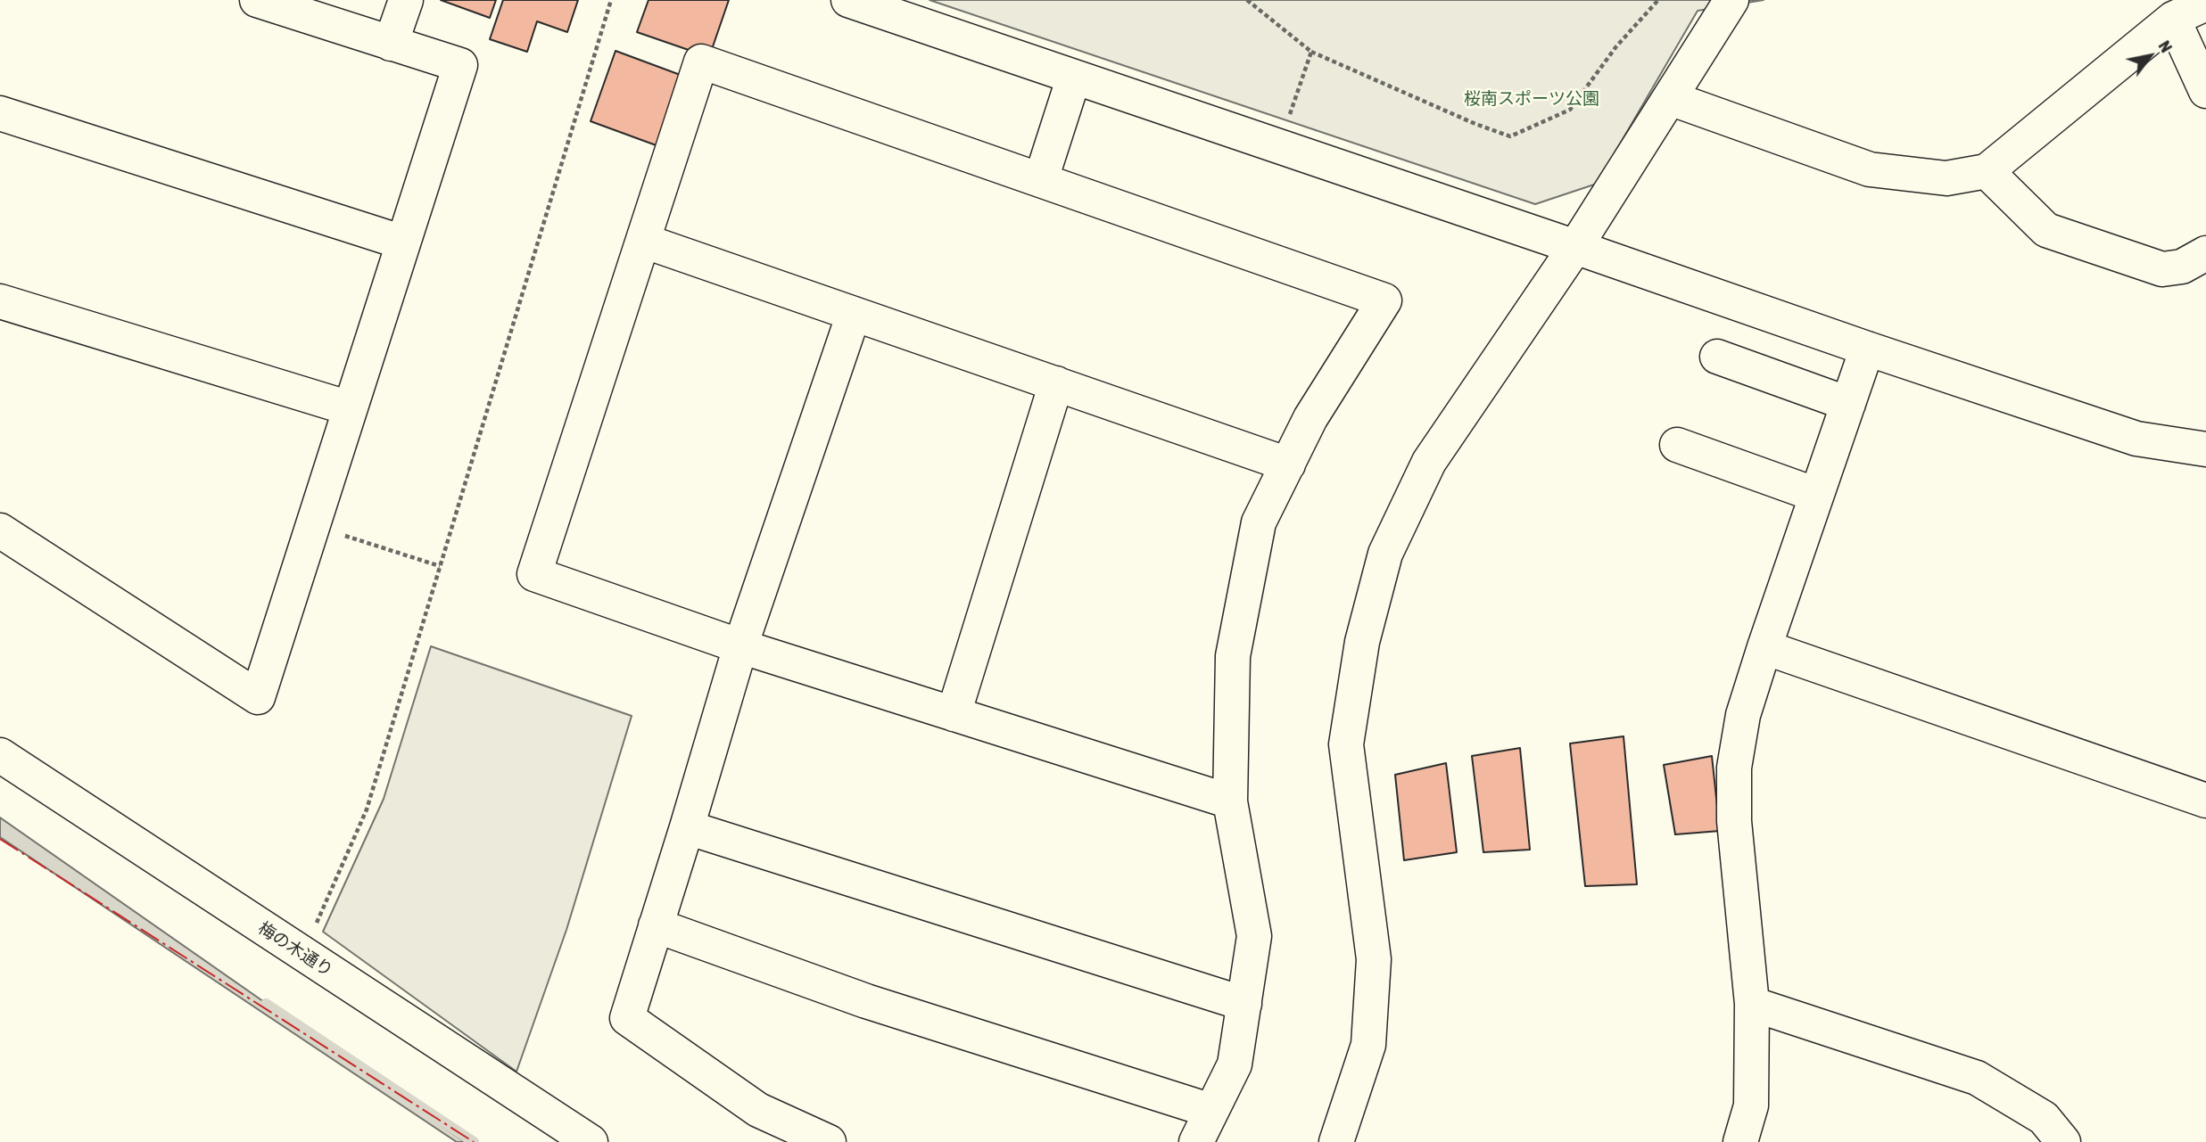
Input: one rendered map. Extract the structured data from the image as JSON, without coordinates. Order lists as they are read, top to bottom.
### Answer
{
  "streets": {
    "street": ["梅の木通り"]
  },
  "parks": ["桜南スポーツ公園"],
  "north": "top right"
}
